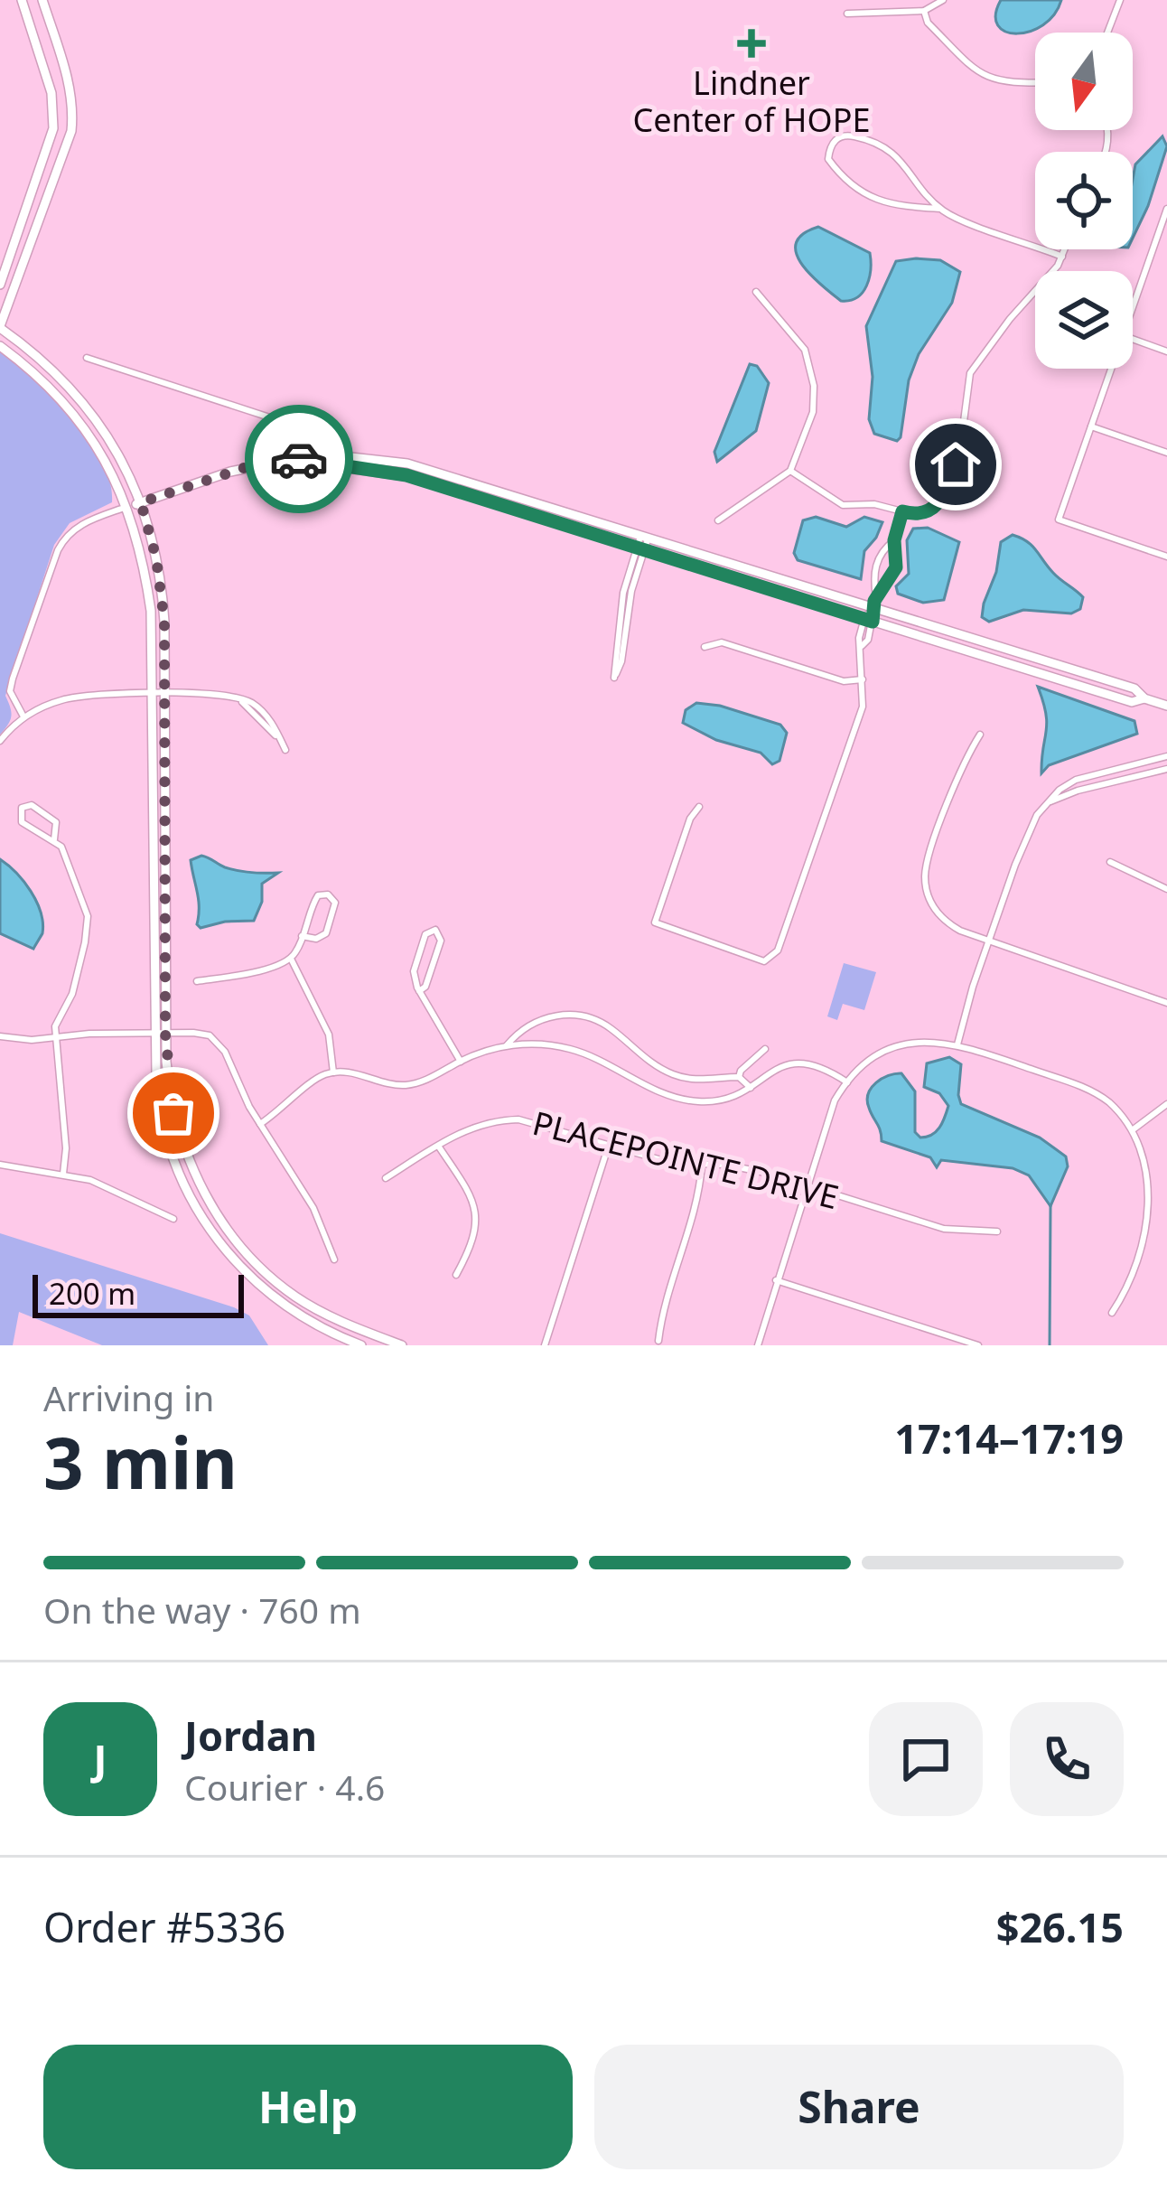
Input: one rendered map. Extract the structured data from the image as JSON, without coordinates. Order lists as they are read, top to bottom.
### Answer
{
  "streets": {
    "street": ["PLACEPOINTE DRIVE"]
  },
  "places": {
    "health": ["Lindner Center of HOPE"]
  },
  "scale_bar": "200 m",
  "north": "bottom",
  "page": {
    "scale": "200 m",
    "heading": ["3 min", "Arriving in", "17:14–17:19"],
    "panel": [
      "Jordan",
      "Courier · 4.6",
      "Order #5336",
      "$26.15"
    ],
    "bar": "On the way · 760 m",
    "round": "J",
    "buttons": ["Help", "Share"]
  }
}
